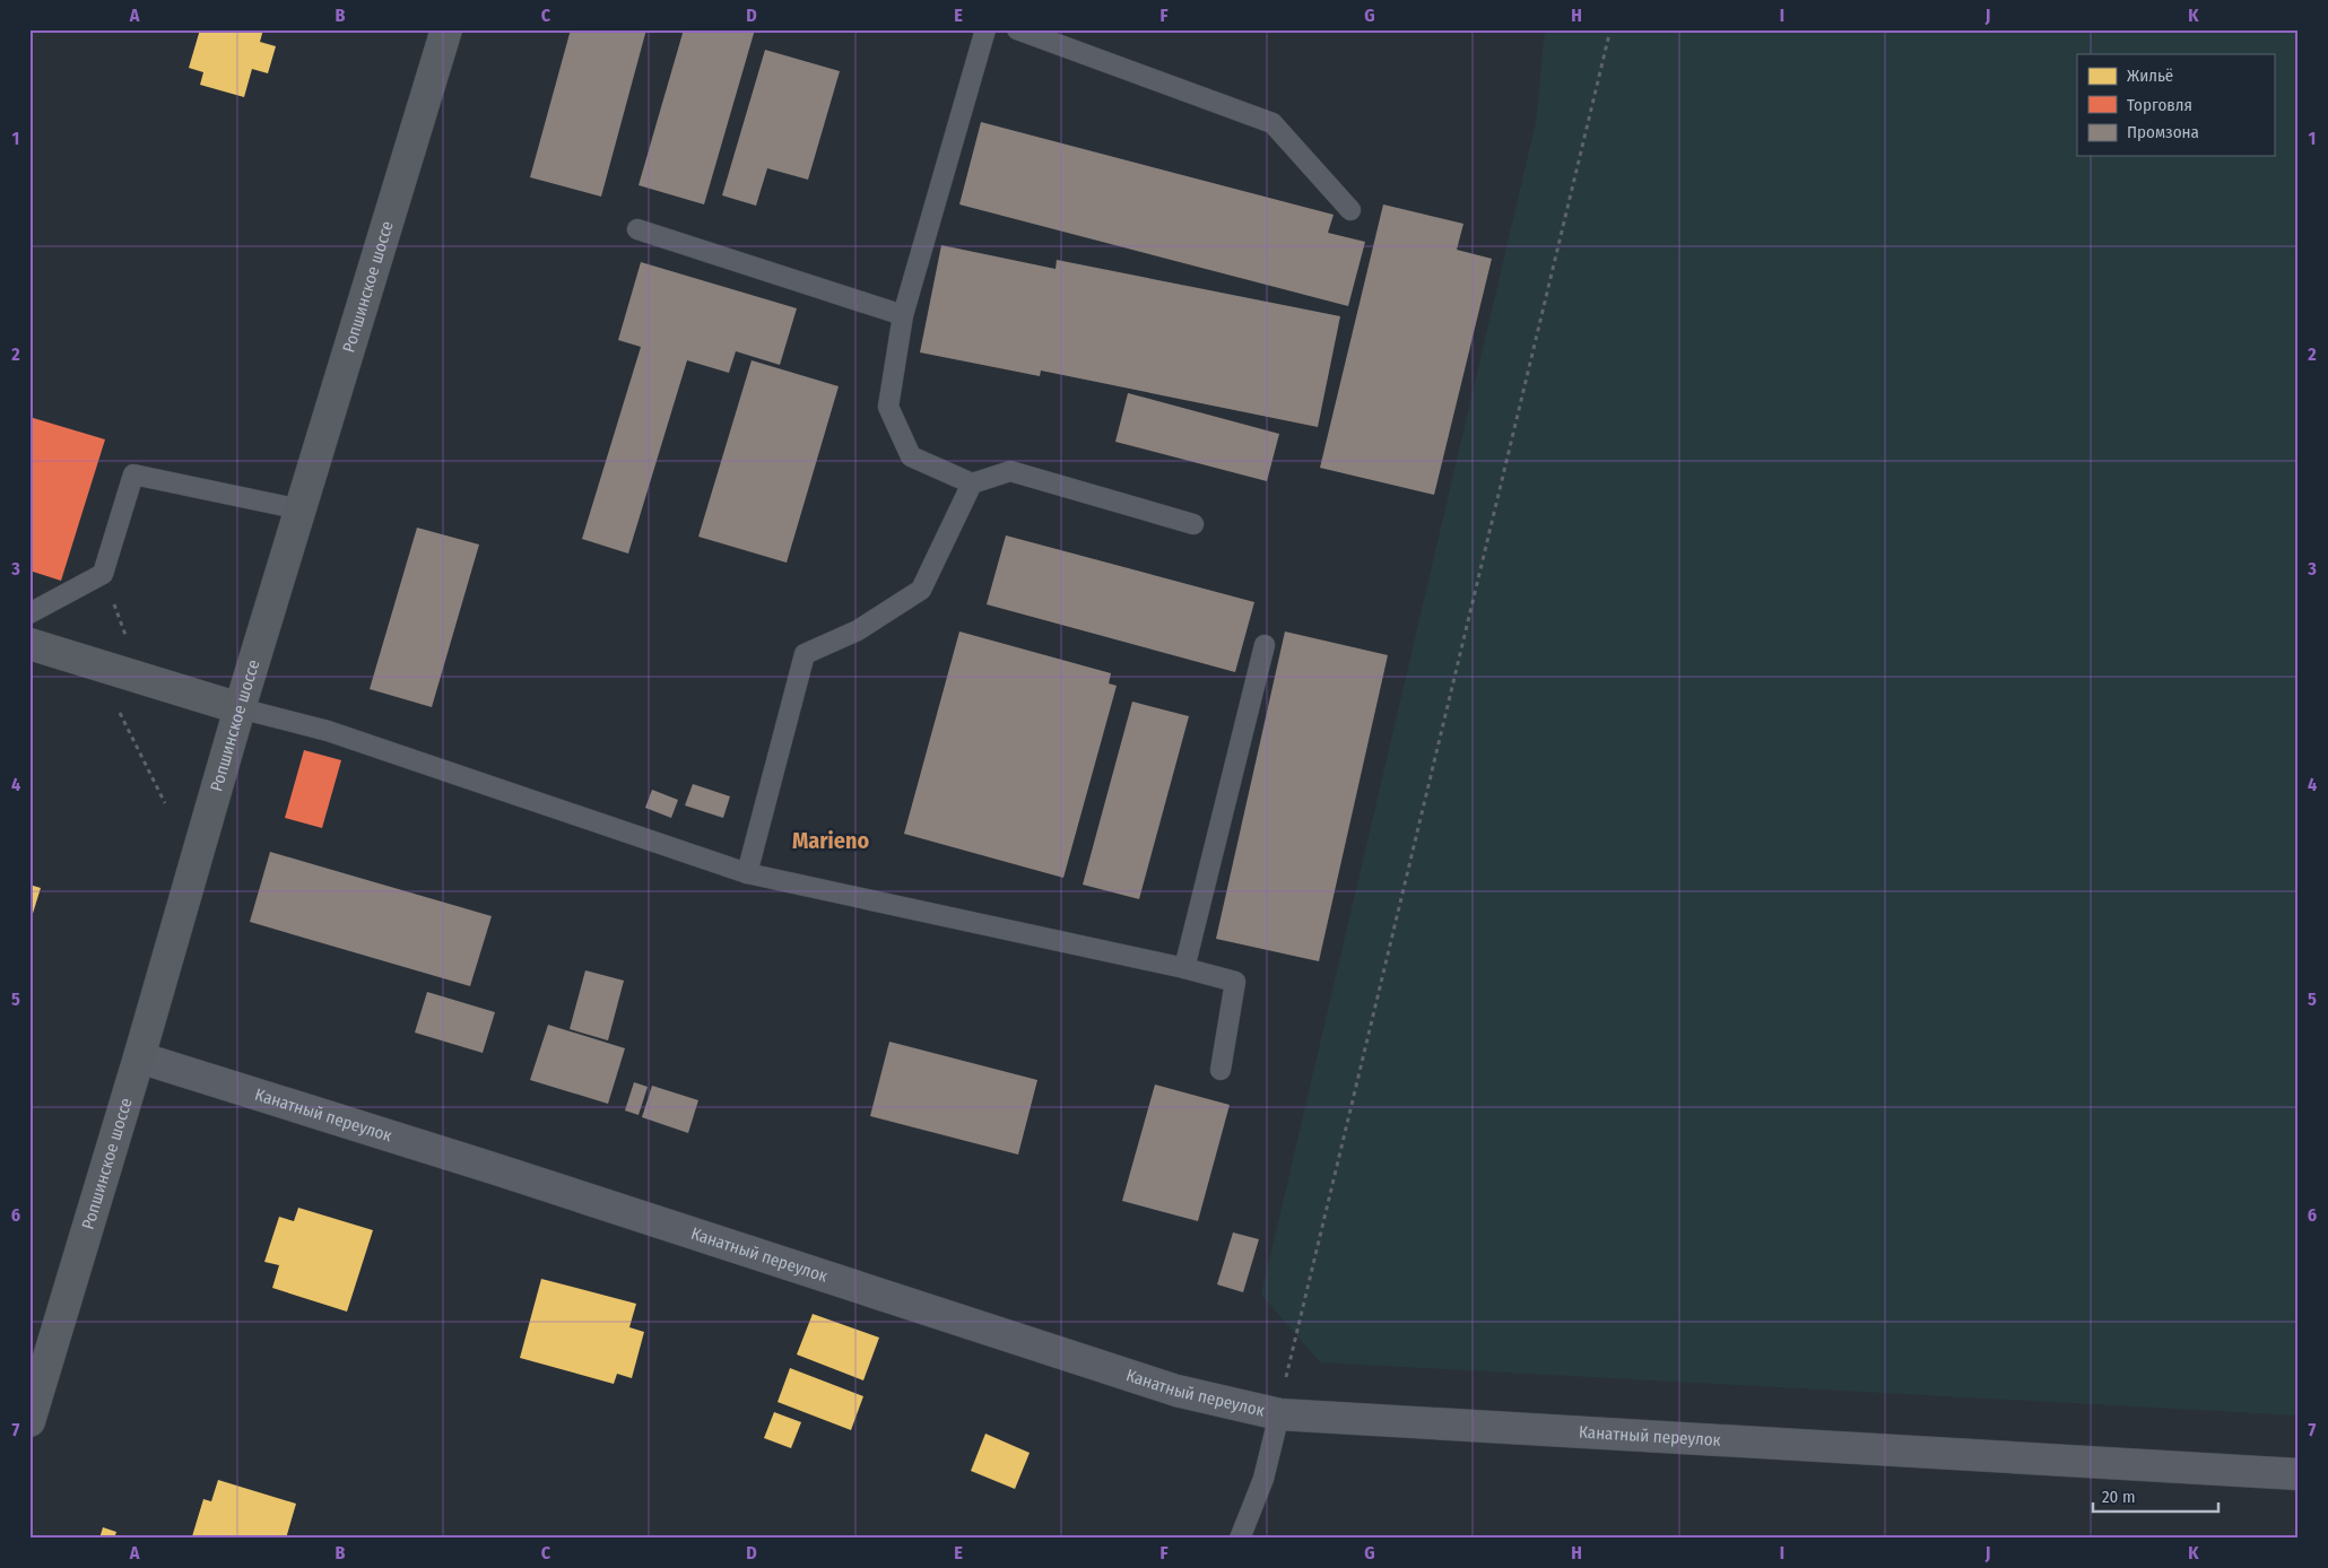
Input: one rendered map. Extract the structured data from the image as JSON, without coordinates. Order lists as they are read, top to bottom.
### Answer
{
  "streets": {
    "main road": ["Ропшинское шоссе"],
    "street": ["Канатный переулок"]
  },
  "crossings": [
    ["Ропшинское шоссе", "Канатный переулок"]
  ],
  "districts": ["Marieno"],
  "legend": ["Жильё", "Торговля", "Промзона"],
  "scale_bar": "20 m",
  "grid": {
    "columns": [
      "A",
      "B",
      "C",
      "D",
      "E",
      "F",
      "G",
      "H",
      "I",
      "J",
      "K"
    ],
    "rows": [
      "1",
      "2",
      "3",
      "4",
      "5",
      "6",
      "7"
    ]
  }
}
